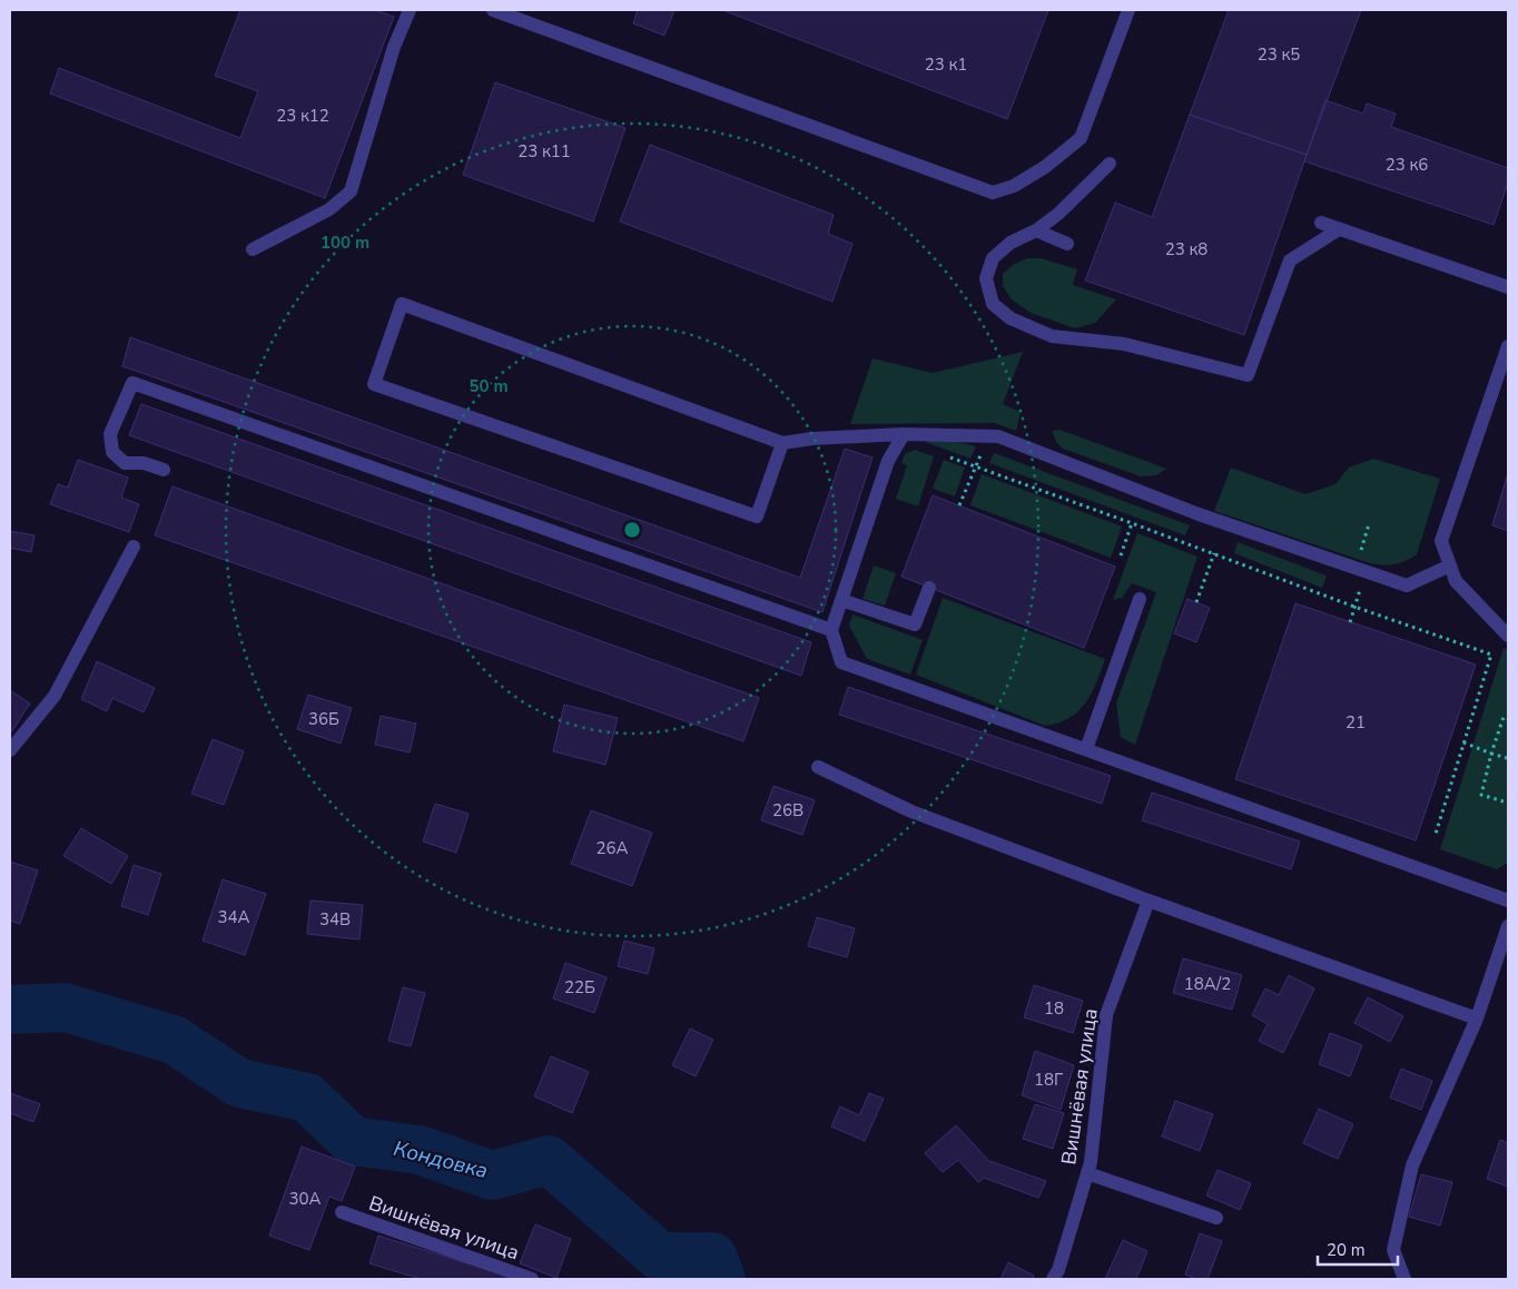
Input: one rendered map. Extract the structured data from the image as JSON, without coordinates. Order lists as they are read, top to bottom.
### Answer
{
  "streets": {
    "street": ["Вишнёвая улица"]
  },
  "water": ["Кондовка"],
  "house_numbers": [
    "23 к5",
    "23 к1",
    "23 к12",
    "23 к11",
    "23 к6",
    "23 к8",
    "36Б",
    "21",
    "26В",
    "26А",
    "34А",
    "34В",
    "18А/2",
    "22Б",
    "18",
    "18Г",
    "30А"
  ],
  "scale_bar": "20 m",
  "rings": ["100 m", "50 m"]
}
